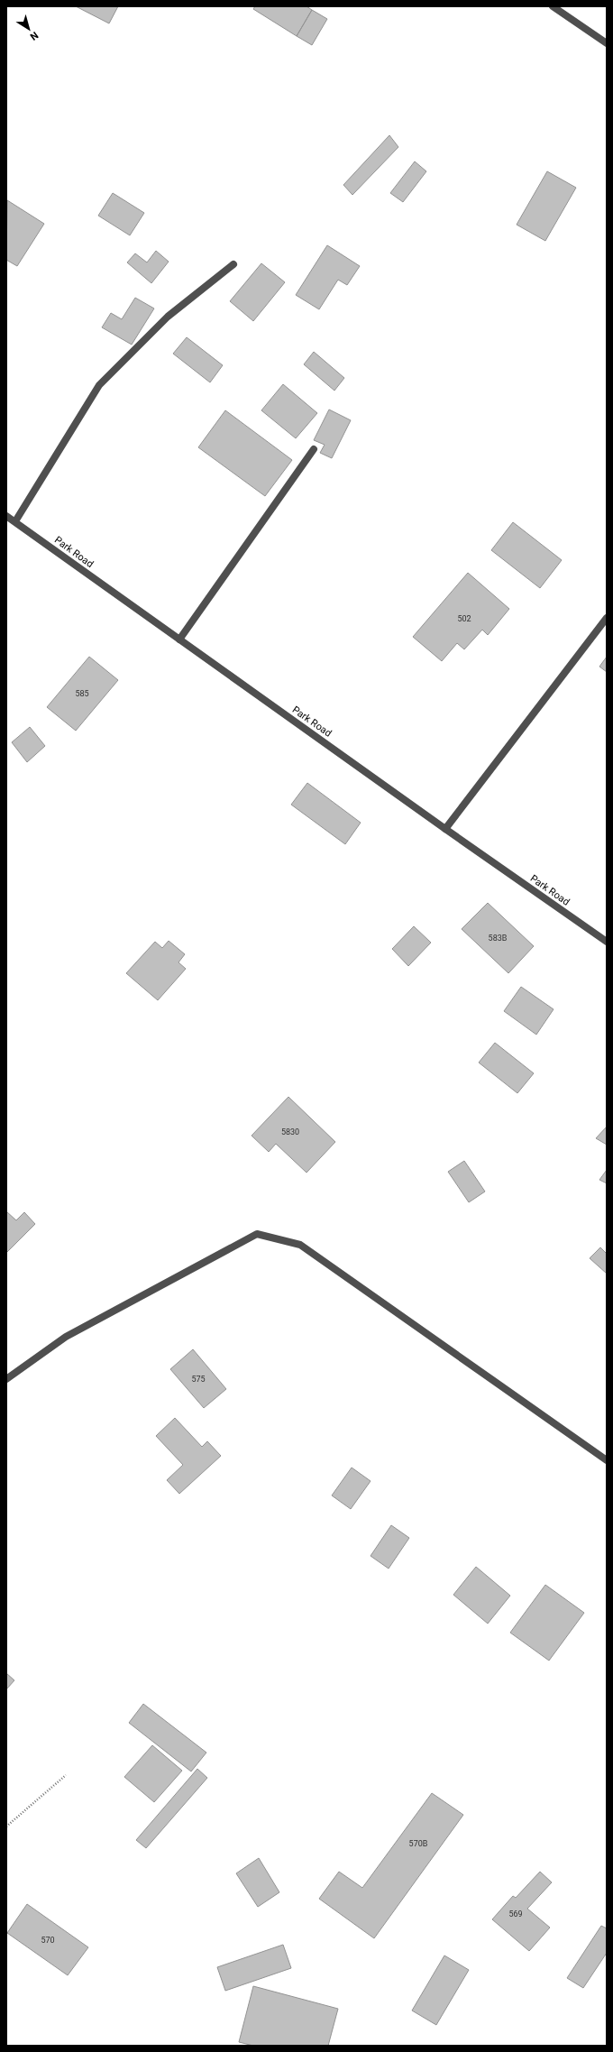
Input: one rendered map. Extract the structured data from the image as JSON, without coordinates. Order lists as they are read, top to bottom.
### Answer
{
  "streets": {
    "street": ["Park Road"]
  },
  "house_numbers": [
    "502",
    "585",
    "583B",
    "5830",
    "575",
    "570B",
    "569",
    "570"
  ],
  "north": "bottom right"
}
